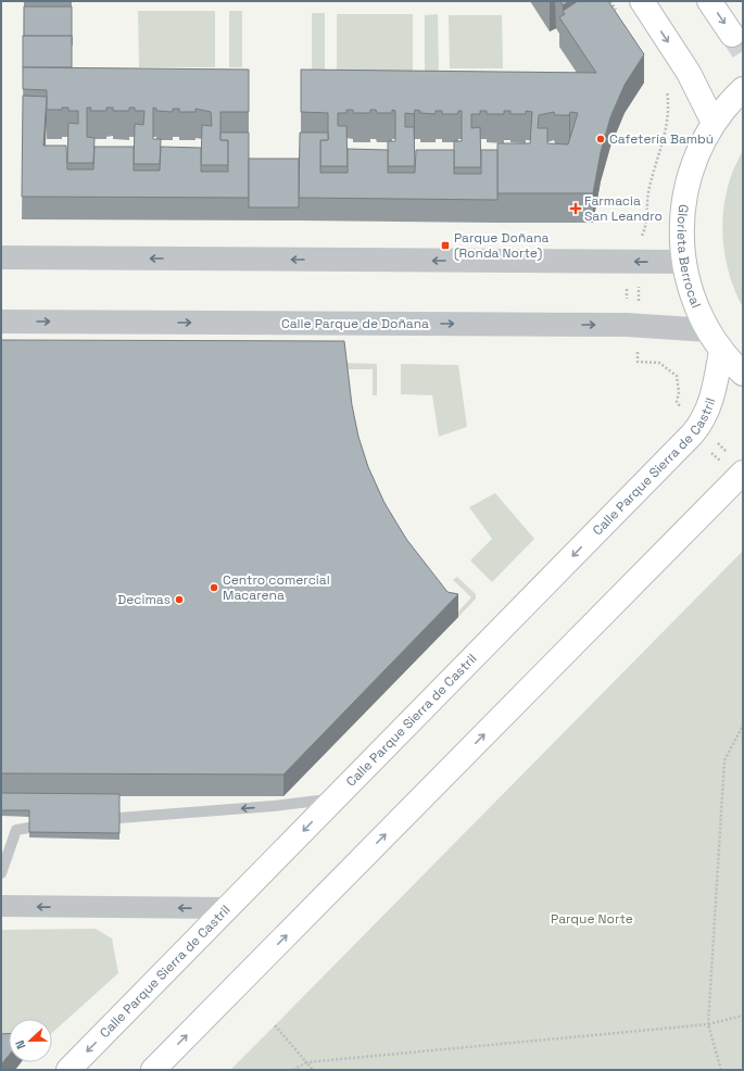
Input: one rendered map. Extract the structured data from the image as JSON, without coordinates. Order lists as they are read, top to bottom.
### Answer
{
  "streets": {
    "main road": ["Glorieta Berrocal", "Calle Parque Sierra de Castril"],
    "street": ["Calle Parque de Doñana"]
  },
  "crossings": [
    ["Glorieta Berrocal", "Calle Parque de Doñana"],
    ["Glorieta Berrocal", "Calle Parque Sierra de Castril"]
  ],
  "parks": ["Parque Norte"],
  "places": {
    "other": ["Cafetería Bambú", "Centro comercial Macarena", "Decimas"],
    "health": ["Farmacia San Leandro"],
    "transit": ["Parque Doñana (Ronda Norte)"]
  },
  "north": "left"
}
